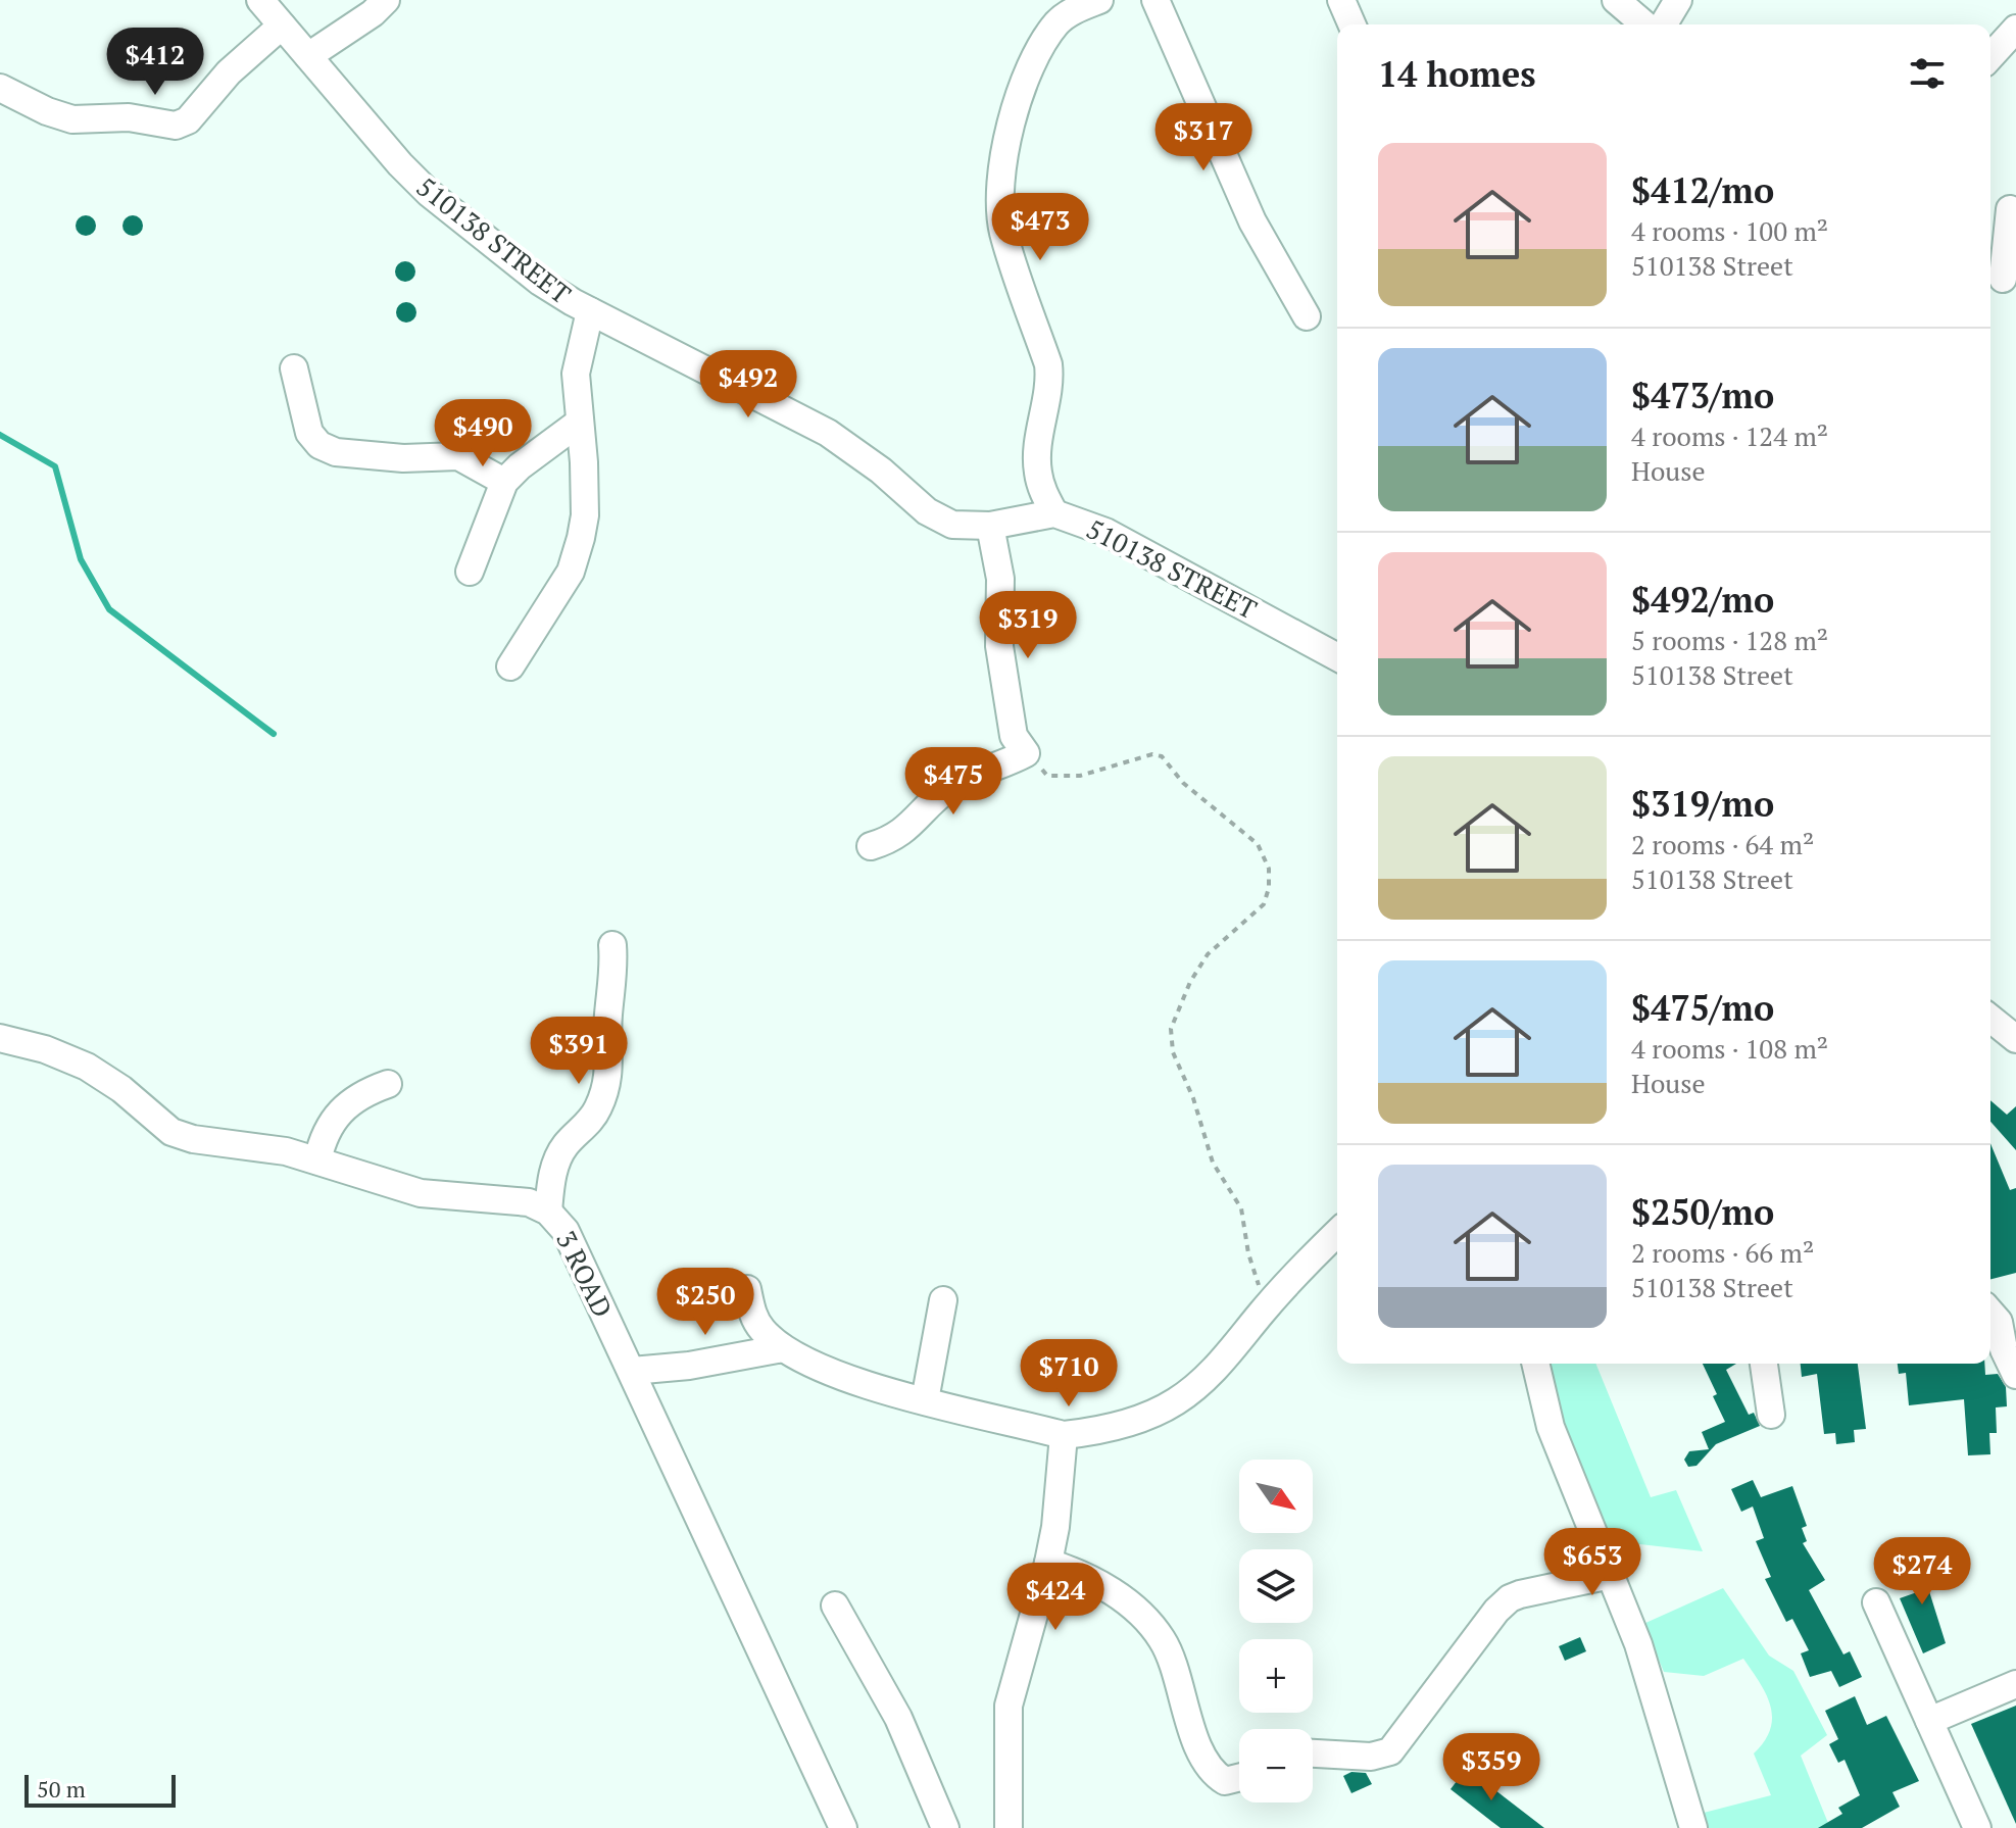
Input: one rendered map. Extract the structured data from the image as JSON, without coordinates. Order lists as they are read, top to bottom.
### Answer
{
  "streets": {
    "street": ["510138 STREET", "3 ROAD"]
  },
  "scale_bar": "50 m",
  "north": "bottom right",
  "page": {
    "heading": "14 homes",
    "price": [
      "$412",
      "$317",
      "$473",
      "$492",
      "$490",
      "$319",
      "$475",
      "$391",
      "$250",
      "$710",
      "$653",
      "$274",
      "$424",
      "$359"
    ],
    "list": [
      {
        "name": "$412/mo",
        "note": "4 rooms · 100 m² · 510138 Street"
      },
      {
        "name": "$473/mo",
        "note": "4 rooms · 124 m² · House"
      },
      {
        "name": "$492/mo",
        "note": "5 rooms · 128 m² · 510138 Street"
      },
      {
        "name": "$319/mo",
        "note": "2 rooms · 64 m² · 510138 Street"
      },
      {
        "name": "$475/mo",
        "note": "4 rooms · 108 m² · House"
      },
      {
        "name": "$250/mo",
        "note": "2 rooms · 66 m² · 510138 Street"
      }
    ],
    "map_buttons": ["+", "−"],
    "scale": "50 m"
  }
}
